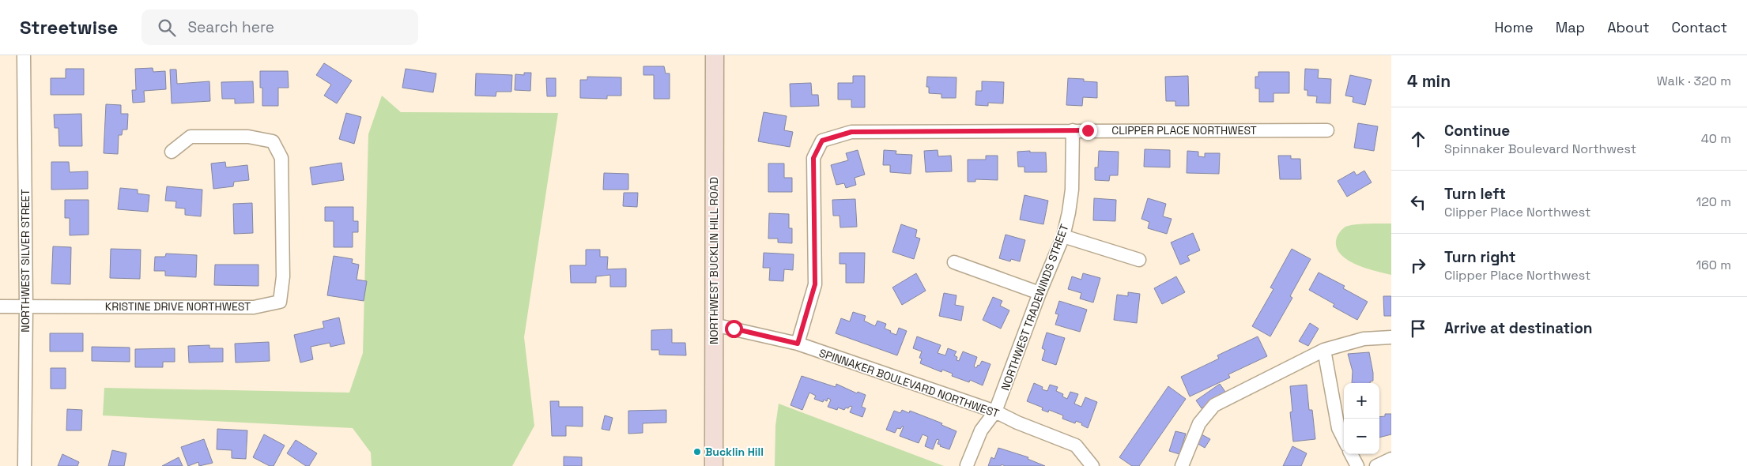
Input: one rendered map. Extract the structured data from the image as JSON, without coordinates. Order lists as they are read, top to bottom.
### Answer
{
  "streets": {
    "main road": ["NORTHWEST BUCKLIN HILL ROAD"],
    "street": [
      "CLIPPER PLACE NORTHWEST",
      "NORTHWEST SILVER STREET",
      "KRISTINE DRIVE NORTHWEST",
      "NORTHWEST TRADEWINDS STREET",
      "SPINNAKER BOULEVARD NORTHWEST"
    ]
  },
  "crossings": [
    ["CLIPPER PLACE NORTHWEST", "NORTHWEST TRADEWINDS STREET"],
    ["CLIPPER PLACE NORTHWEST", "SPINNAKER BOULEVARD NORTHWEST"],
    ["NORTHWEST SILVER STREET", "KRISTINE DRIVE NORTHWEST"],
    ["NORTHWEST BUCKLIN HILL ROAD", "SPINNAKER BOULEVARD NORTHWEST"],
    ["NORTHWEST TRADEWINDS STREET", "SPINNAKER BOULEVARD NORTHWEST"]
  ],
  "places": ["Bucklin Hill"],
  "page": {
    "header": "Streetwise",
    "search": "Search here",
    "nav": [
      "Home",
      "Map",
      "About",
      "Contact"
    ],
    "heading": ["4 min", "Walk · 320 m"],
    "list": [
      ["Continue", "Spinnaker Boulevard Northwest", "40 m"],
      ["Turn left", "Clipper Place Northwest", "120 m"],
      ["Turn right", "Clipper Place Northwest", "160 m"],
      "Arrive at destination"
    ],
    "map_buttons": ["+", "−"]
  }
}
